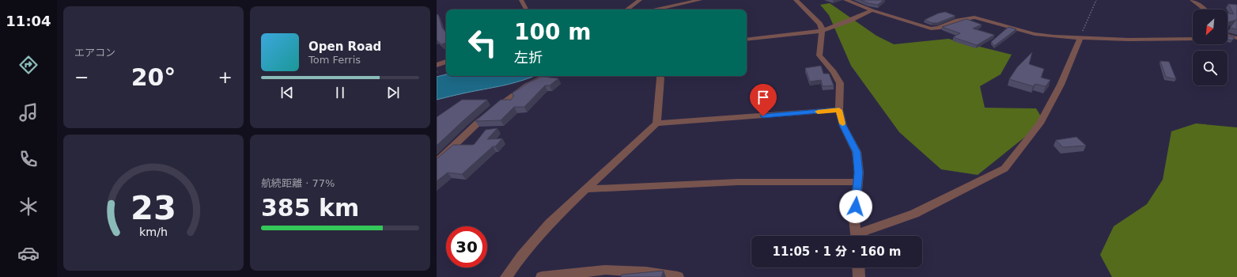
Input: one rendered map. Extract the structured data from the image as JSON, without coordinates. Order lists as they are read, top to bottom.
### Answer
{
  "north": "bottom left",
  "page": {
    "tabs": "11:04",
    "tile": [
      "エアコン",
      ["航続距離 · 77%", "385 km"]
    ],
    "turn": ["100 m", "左折"],
    "song": ["Open Road", "Tom Ferris"],
    "heat": ["−", "20°", "+"],
    "limit": "30",
    "trip": "11:05 · 1 分 · 160 m",
    "gauge": ["23", "km/h"]
  }
}
